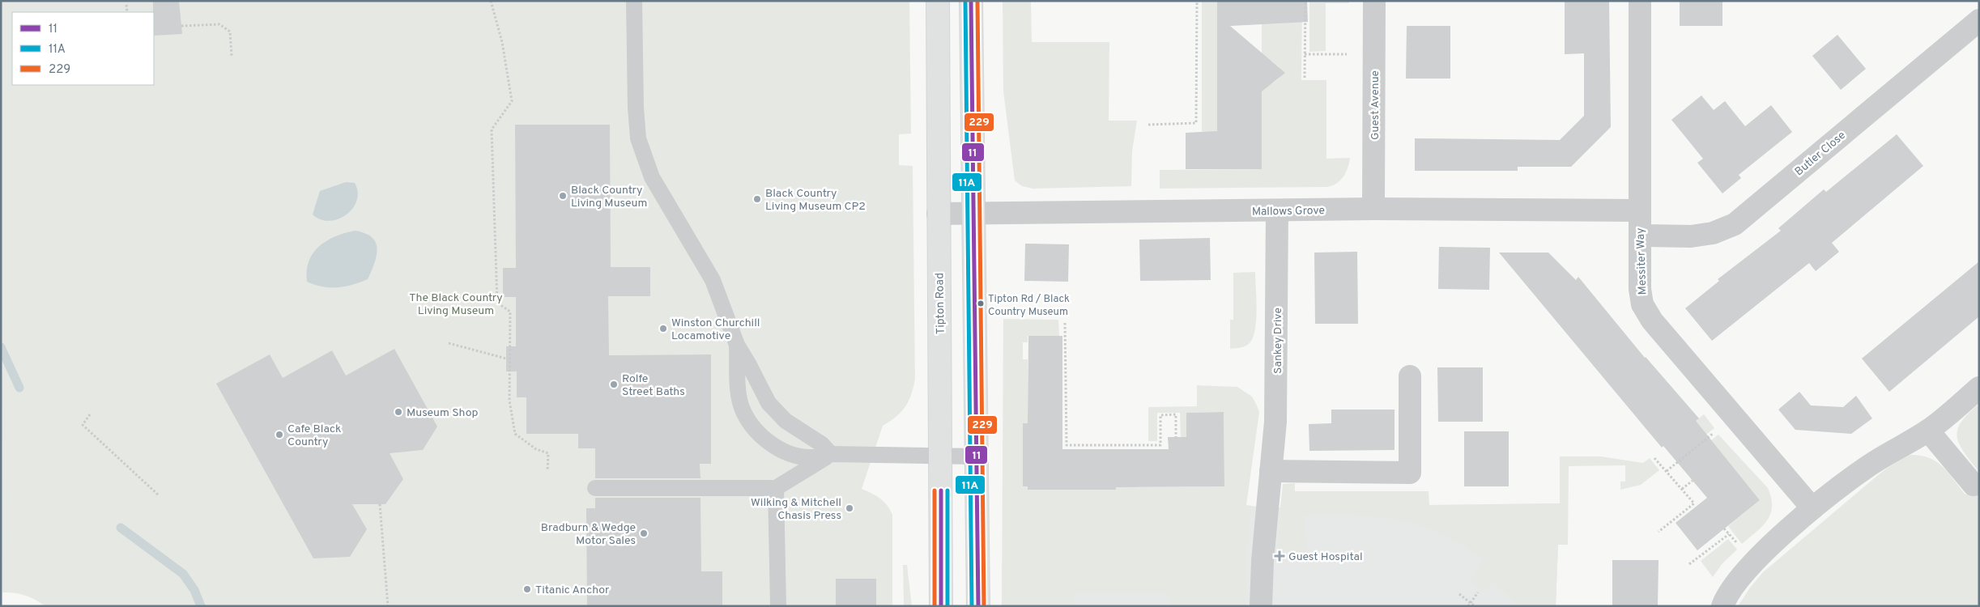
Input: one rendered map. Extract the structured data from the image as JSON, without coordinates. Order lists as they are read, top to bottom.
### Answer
{
  "streets": {
    "main road": ["Tipton Road"],
    "street": [
      "Guest Avenue",
      "Butler Close",
      "Mallows Grove",
      "Messiter Way",
      "Sankey Drive"
    ]
  },
  "crossings": [
    ["Guest Avenue", "Mallows Grove"],
    ["Butler Close", "Messiter Way"],
    ["Mallows Grove", "Messiter Way"],
    ["Mallows Grove", "Tipton Road"],
    ["Mallows Grove", "Sankey Drive"]
  ],
  "parks": ["The Black Country Living Museum"],
  "places": {
    "other": [
      "Black Country Living Museum",
      "Black Country Living Museum CP2",
      "Tipton Rd / Black Country Museum",
      "Winston Churchill Locamotive",
      "Rolfe Street Baths",
      "Museum Shop",
      "Cafe Black Country",
      "Wilking & Mitchell Chasis Press",
      "Bradburn & Wedge Motor Sales",
      "Titanic Anchor"
    ],
    "health": ["Guest Hospital"]
  },
  "lines": ["transit line 11", "transit line 11A", "transit line 229"],
  "legend": ["11", "11A", "229"]
}
